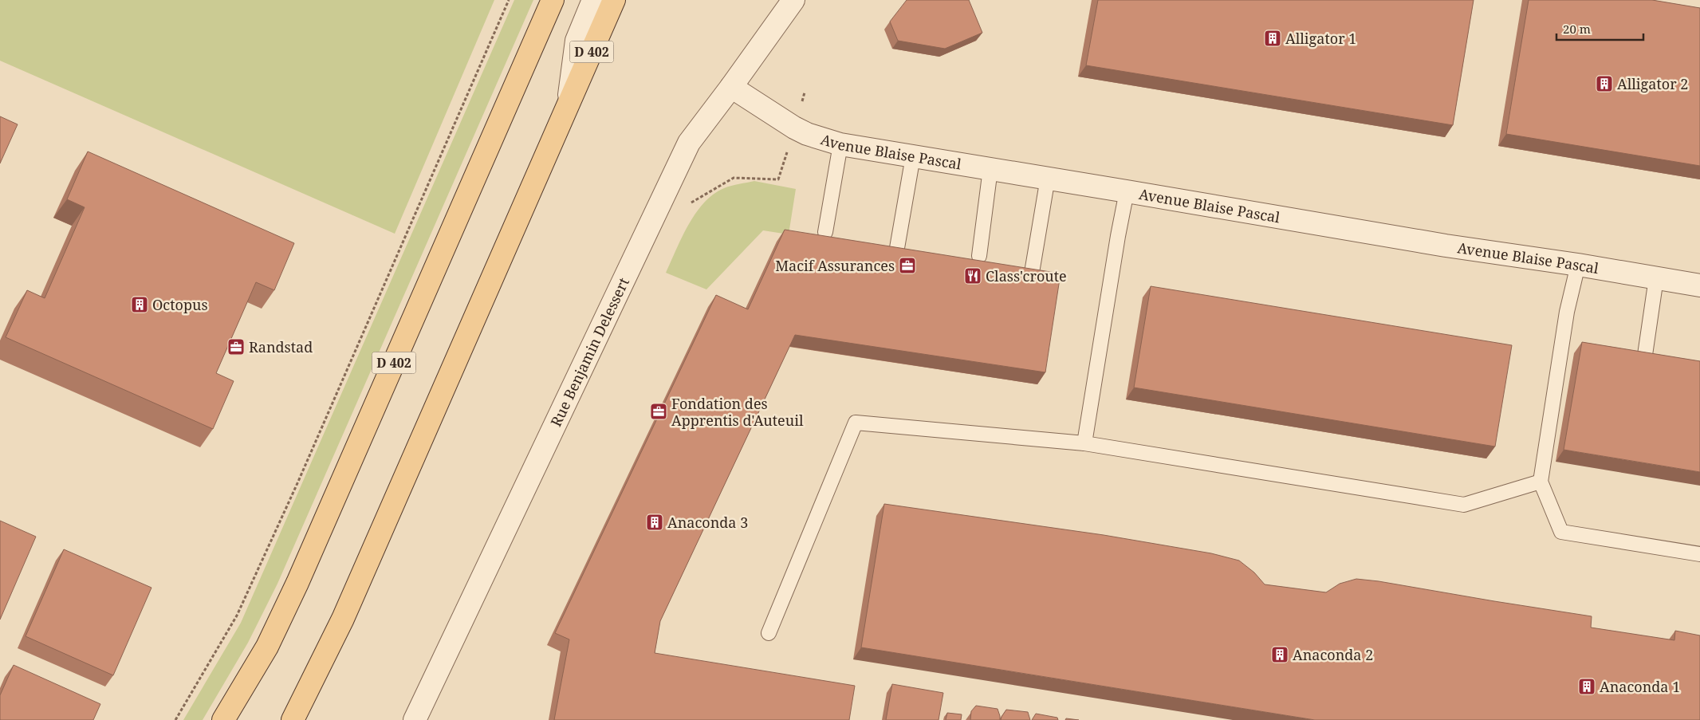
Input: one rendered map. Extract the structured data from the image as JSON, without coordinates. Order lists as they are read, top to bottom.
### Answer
{
  "streets": {
    "main road": ["D 402"],
    "street": ["Avenue Blaise Pascal", "Rue Benjamin Delessert"]
  },
  "crossings": [
    ["Avenue Blaise Pascal", "Rue Benjamin Delessert"]
  ],
  "places": {
    "building": [
      "Alligator 1",
      "Alligator 2",
      "Octopus",
      "Anaconda 3",
      "Anaconda 2",
      "Anaconda 1"
    ],
    "office": ["Macif Assurances", "Randstad", "Fondation des Apprentis d'Auteuil"],
    "restaurant": ["Class'croute"]
  },
  "scale_bar": "20 m"
}
